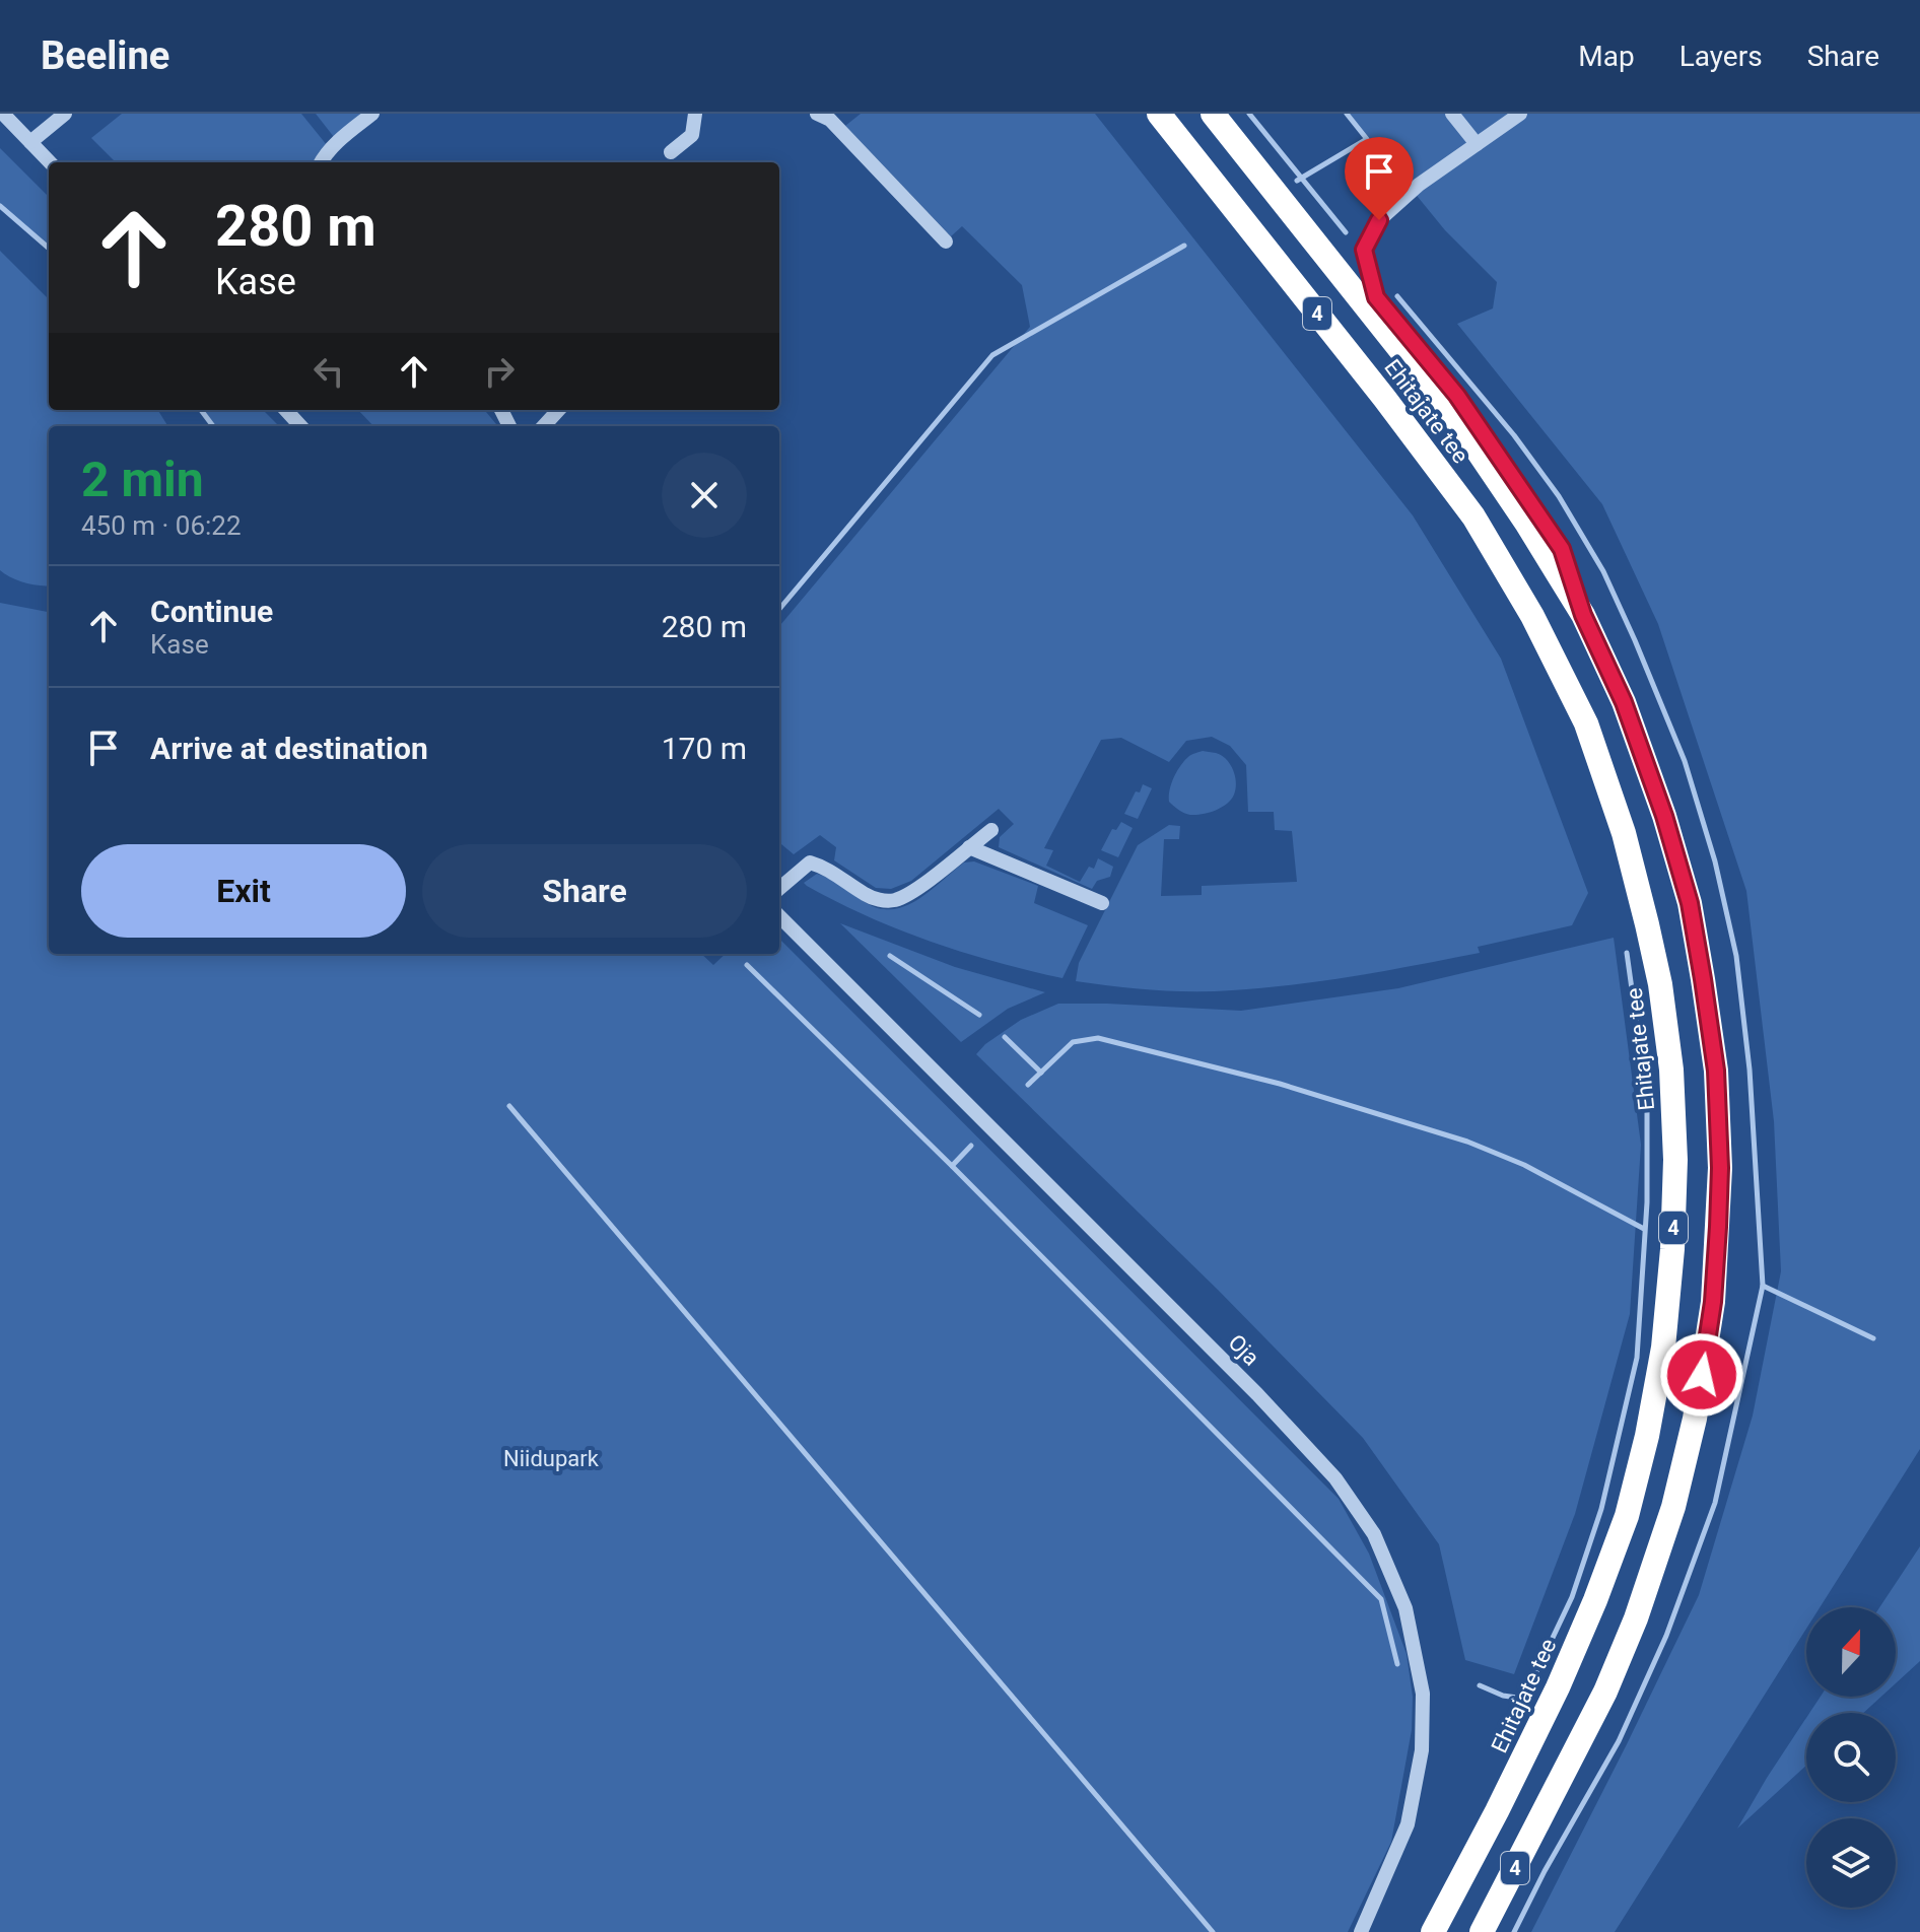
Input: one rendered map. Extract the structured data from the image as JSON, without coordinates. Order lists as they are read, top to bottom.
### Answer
{
  "streets": {
    "highway": ["4", "Ehitajate tee"],
    "street": ["Oja"]
  },
  "parks": ["Niidupark"],
  "north": "top",
  "page": {
    "header": "Beeline",
    "nav": ["Map", "Layers", "Share"],
    "turn": ["280 m", "Kase"],
    "heading": ["2 min", "450 m · 06:22"],
    "list": [
      {
        "name": "Continue",
        "note": "Kase",
        "value": "280 m"
      },
      {
        "name": "Arrive at destination",
        "value": "170 m"
      }
    ],
    "buttons": ["Exit", "Share"]
  }
}
